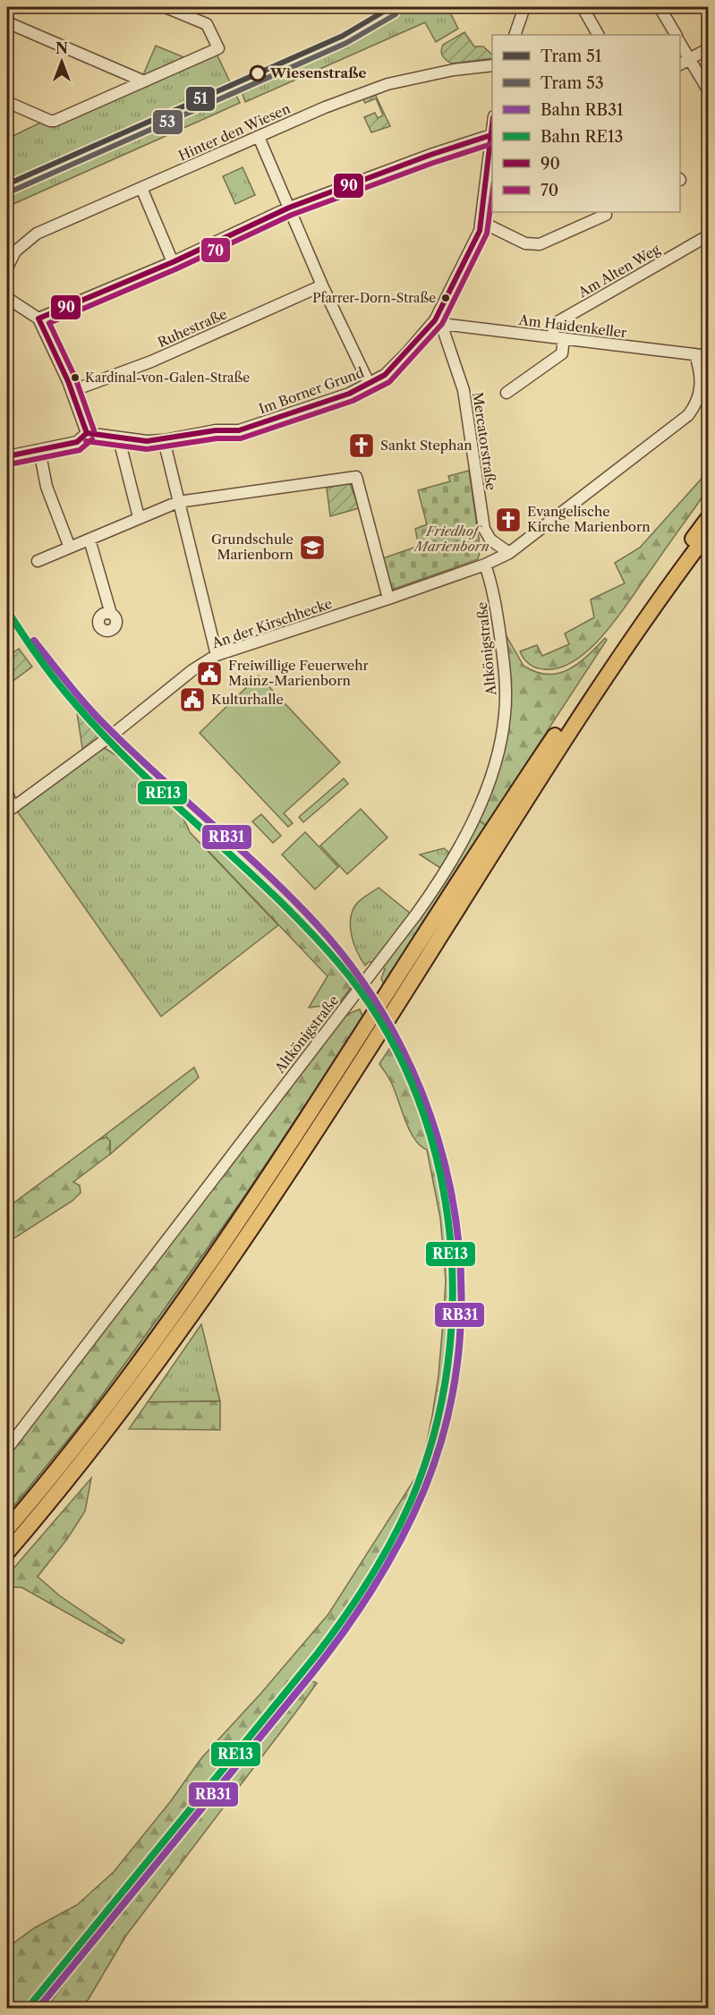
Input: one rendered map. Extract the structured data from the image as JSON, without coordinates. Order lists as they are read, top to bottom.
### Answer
{
  "streets": {
    "street": [
      "Hinter den Wiesen",
      "Am Alten Weg",
      "Am Haidenkeller",
      "Ruhestraße",
      "Im Borner Grund",
      "Mercatorstraße",
      "An der Kirschhecke",
      "Altkönigstraße"
    ]
  },
  "crossings": [
    ["Am Alten Weg", "Am Haidenkeller"],
    ["Am Haidenkeller", "Im Borner Grund"],
    ["Am Haidenkeller", "Mercatorstraße"],
    ["Im Borner Grund", "Mercatorstraße"],
    ["An der Kirschhecke", "Altkönigstraße"]
  ],
  "parks": ["Friedhof Marienborn"],
  "places": {
    "other": ["Wiesenstraße", "Pfarrer-Dorn-Straße", "Kardinal-von-Galen-Straße"],
    "church": ["Sankt Stephan", "Evangelische Kirche Marienborn"],
    "school or university": ["Grundschule Marienborn"],
    "public building": ["Freiwillige Feuerwehr Mainz-Marienborn", "Kulturhalle"]
  },
  "lines": [
    "tram line 51",
    "tram line 53",
    "transit line 90",
    "transit line 70",
    "rail line RE13",
    "rail line RB31"
  ],
  "legend": [
    "Tram 51",
    "Tram 53",
    "Bahn RB31",
    "Bahn RE13",
    "90",
    "70"
  ],
  "north": "top"
}
